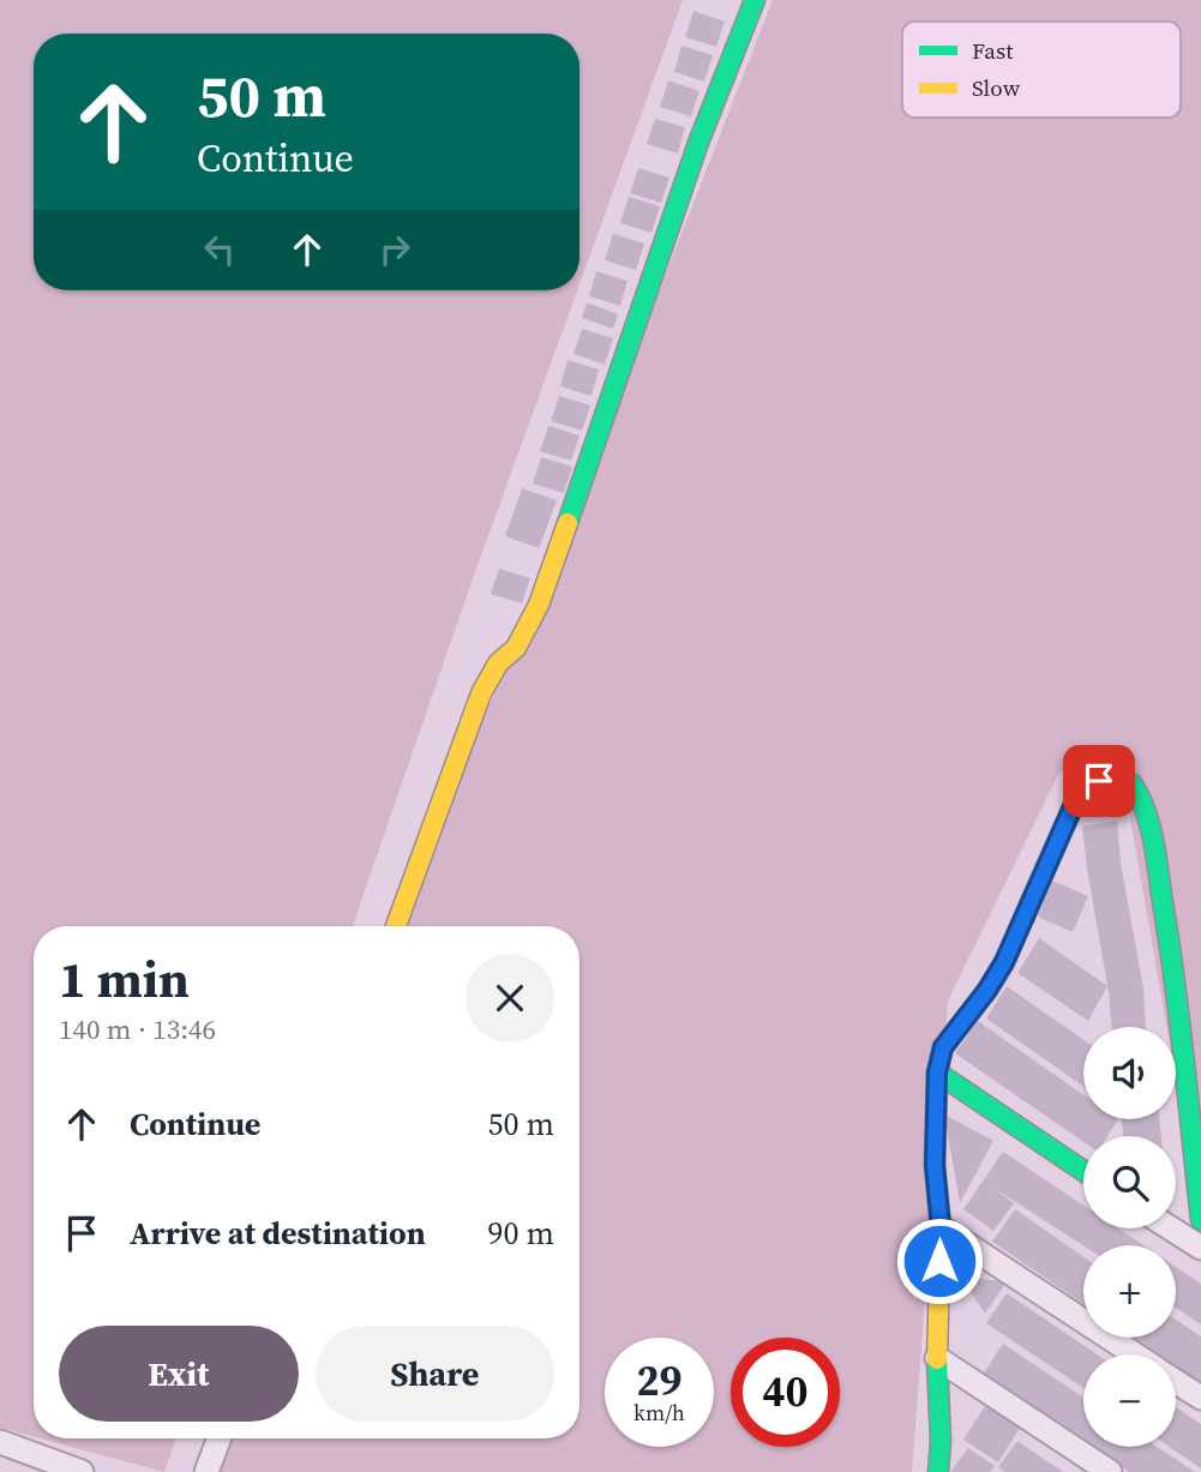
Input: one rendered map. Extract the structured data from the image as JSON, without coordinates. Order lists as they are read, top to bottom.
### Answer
{
  "legend": ["Fast", "Slow"],
  "page": {
    "turn": ["50 m", "Continue"],
    "heading": ["1 min", "140 m · 13:46"],
    "map_buttons": ["+", "−"],
    "list": [
      {
        "name": "Continue",
        "value": "50 m"
      },
      {
        "name": "Arrive at destination",
        "value": "90 m"
      }
    ],
    "buttons": ["Exit", "Share"],
    "speed": "29 km/h",
    "limit": "40"
  }
}
